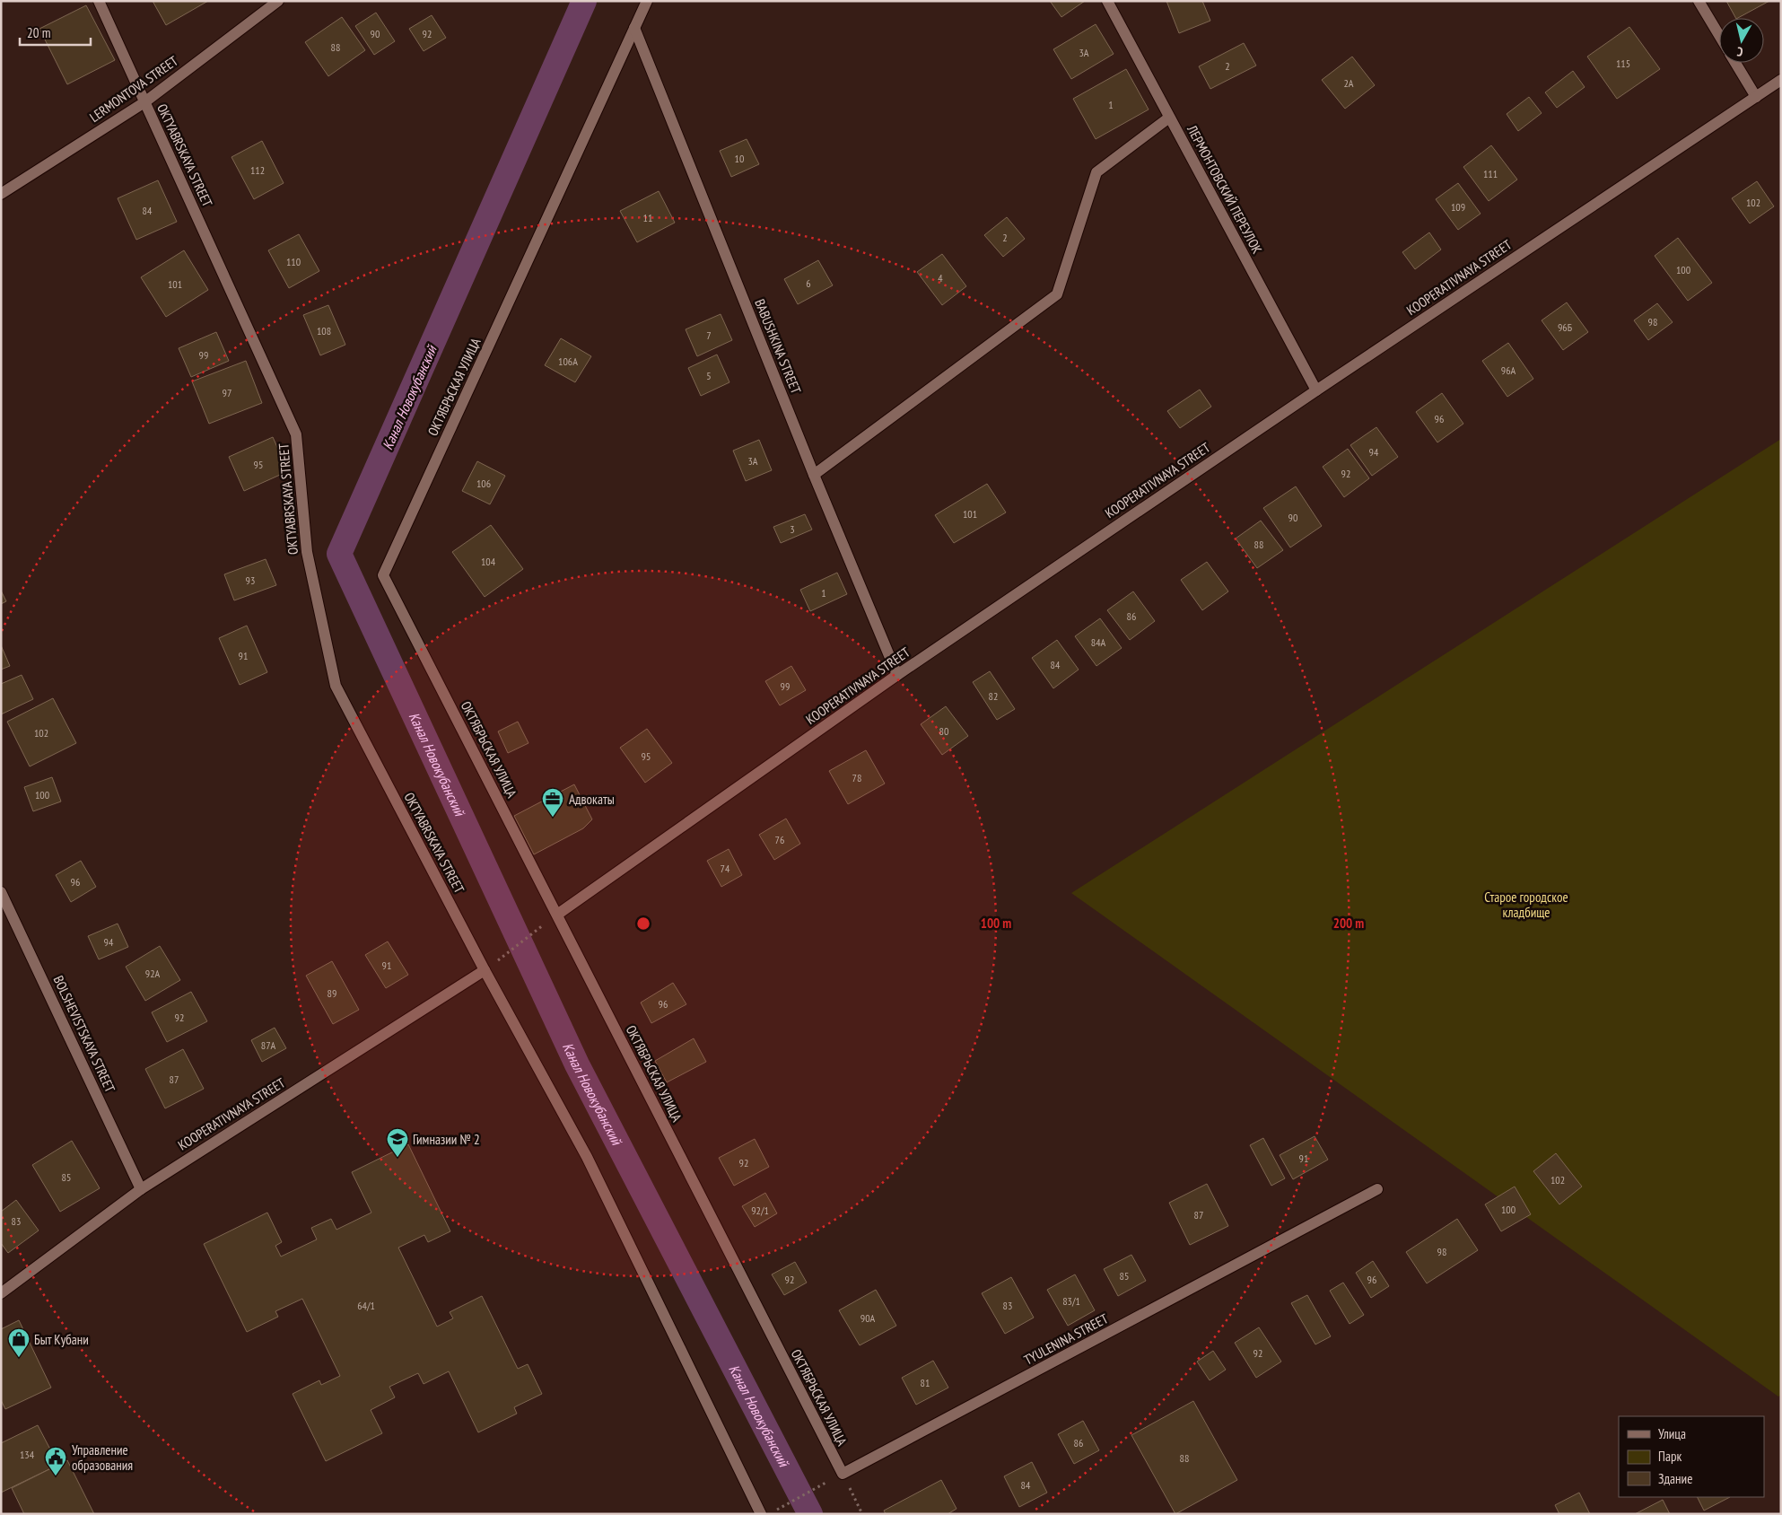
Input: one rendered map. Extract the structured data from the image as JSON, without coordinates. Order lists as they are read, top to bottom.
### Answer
{
  "streets": {
    "street": [
      "LERMONTOVA STREET",
      "OKTYABRSKAYA STREET",
      "ЛЕРМОНТОВСКИЙ ПЕРЕУЛОК",
      "KOOPERATIVNAYA STREET",
      "BABUSHKINA STREET",
      "ОКТЯБРЬСКАЯ УЛИЦА",
      "BOLSHEVISTSKAYA STREET",
      "TYULENINA STREET"
    ]
  },
  "crossings": [
    ["LERMONTOVA STREET", "OKTYABRSKAYA STREET"],
    ["OKTYABRSKAYA STREET", "KOOPERATIVNAYA STREET"],
    ["ЛЕРМОНТОВСКИЙ ПЕРЕУЛОК", "KOOPERATIVNAYA STREET"],
    ["KOOPERATIVNAYA STREET", "BABUSHKINA STREET"],
    ["KOOPERATIVNAYA STREET", "ОКТЯБРЬСКАЯ УЛИЦА"],
    ["KOOPERATIVNAYA STREET", "BOLSHEVISTSKAYA STREET"],
    ["BABUSHKINA STREET", "ОКТЯБРЬСКАЯ УЛИЦА"],
    ["ОКТЯБРЬСКАЯ УЛИЦА", "TYULENINA STREET"]
  ],
  "water": ["Канал Новокубанский"],
  "parks": ["Старое городское кладбище"],
  "places": {
    "office": ["Адвокаты"],
    "school or university": ["Гимназии № 2"],
    "shop": ["Быт Кубани"],
    "public building": ["Управление образования"]
  },
  "house_numbers": [
    "90",
    "92",
    "88",
    "3А",
    "115",
    "2",
    "2А",
    "1",
    "10",
    "112",
    "111",
    "102",
    "109",
    "84",
    "11",
    "2",
    "110",
    "100",
    "4",
    "6",
    "101",
    "98",
    "96Б",
    "108",
    "7",
    "99",
    "106А",
    "96А",
    "5",
    "97",
    "96",
    "94",
    "3А",
    "95",
    "92",
    "106",
    "101",
    "90",
    "3",
    "88",
    "104",
    "93",
    "1",
    "86",
    "84А",
    "91",
    "84",
    "99",
    "82",
    "80",
    "102",
    "95",
    "78",
    "100",
    "76",
    "74",
    "96",
    "94",
    "91",
    "92А",
    "89",
    "96",
    "92",
    "87А",
    "87",
    "91",
    "92",
    "85",
    "102",
    "100",
    "92/1",
    "87",
    "83",
    "98",
    "85",
    "92",
    "96",
    "83/1",
    "64/1",
    "83",
    "90А",
    "92",
    "81",
    "86",
    "134",
    "88",
    "84"
  ],
  "legend": ["Улица", "Парк", "Здание"],
  "scale_bar": "20 m",
  "north": "bottom",
  "rings": ["100 m", "200 m"]
}
